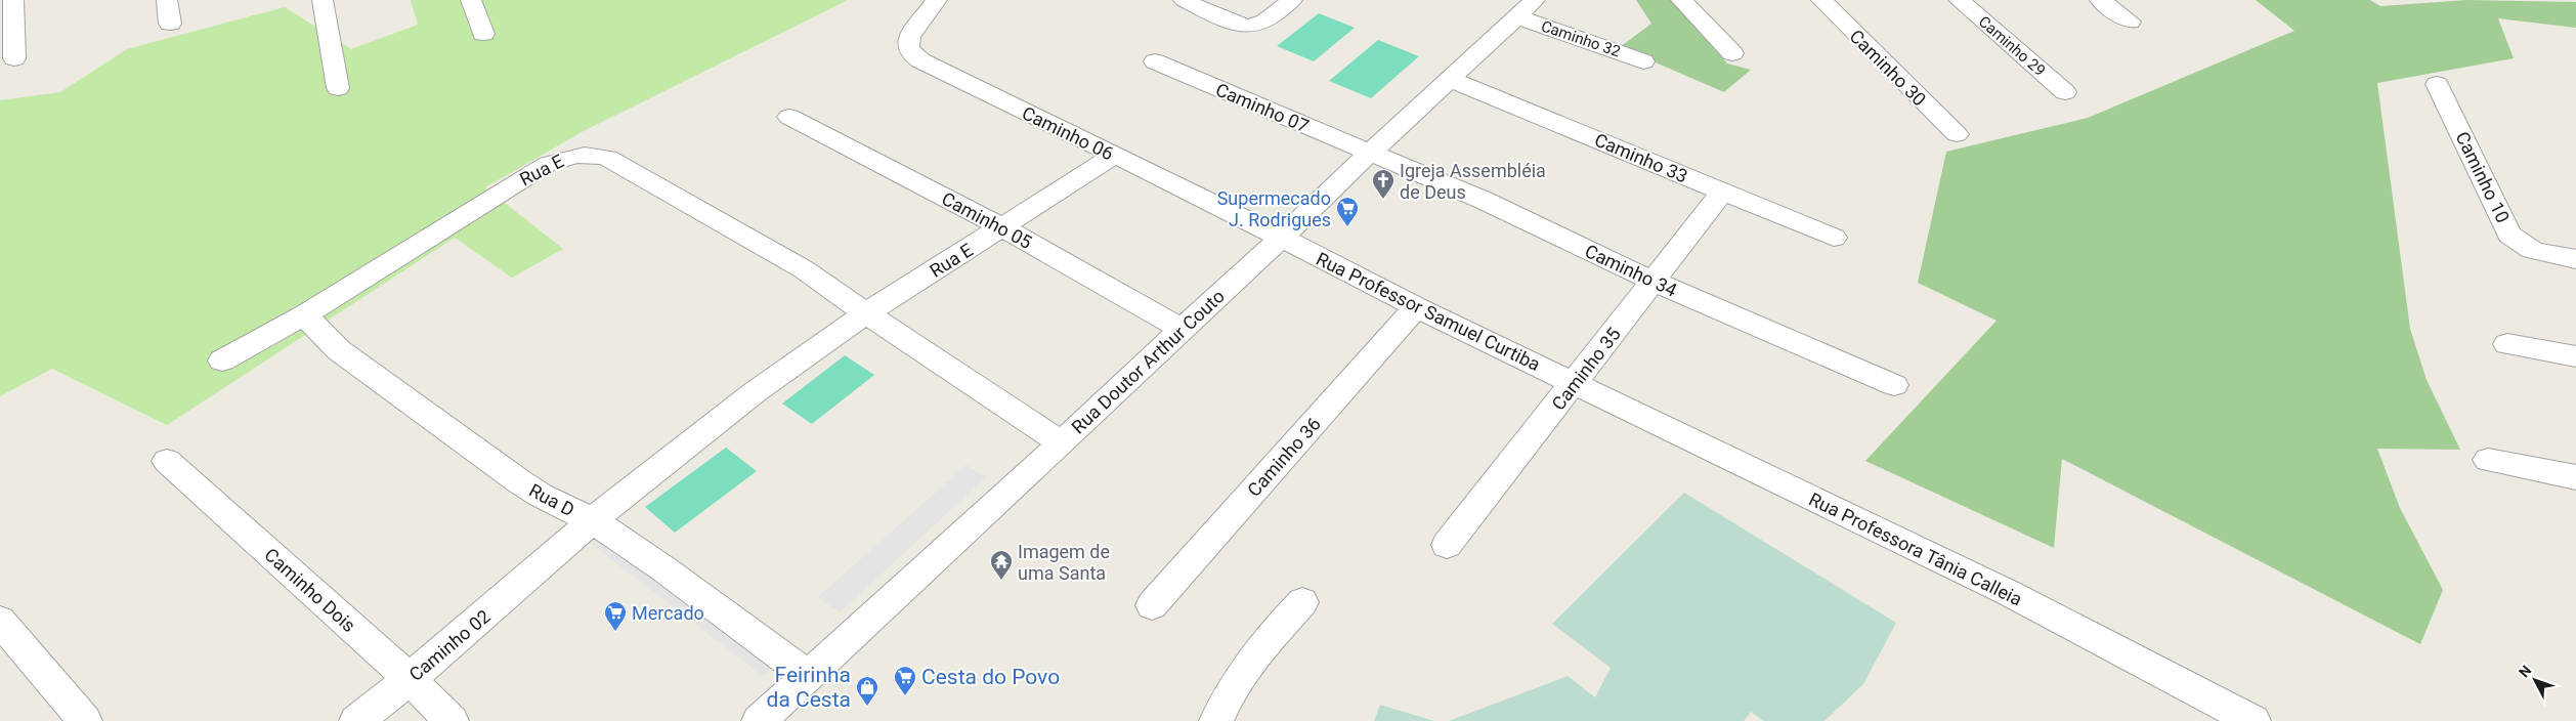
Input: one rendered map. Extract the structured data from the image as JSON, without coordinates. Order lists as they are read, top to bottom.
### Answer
{
  "streets": {
    "street": [
      "Caminho 32",
      "Caminho 29",
      "Caminho 30",
      "Caminho 07",
      "Caminho 06",
      "Caminho 33",
      "Rua E",
      "Caminho 10",
      "Caminho 05",
      "Caminho 34",
      "Rua Professor Samuel Curtiba",
      "Rua Doutor Arthur Couto",
      "Caminho 35",
      "Caminho 36",
      "Rua D",
      "Rua Professora Tânia Calleia",
      "Caminho Dois",
      "Caminho 02"
    ]
  },
  "crossings": [
    ["Caminho 32", "Rua Doutor Arthur Couto"],
    ["Caminho 07", "Caminho 34"],
    ["Caminho 07", "Rua Doutor Arthur Couto"],
    ["Caminho 06", "Rua E"],
    ["Caminho 06", "Rua Professor Samuel Curtiba"],
    ["Caminho 06", "Rua Doutor Arthur Couto"],
    ["Caminho 33", "Rua Doutor Arthur Couto"],
    ["Caminho 33", "Caminho 35"],
    ["Rua E", "Caminho 05"],
    ["Rua E", "Rua Doutor Arthur Couto"],
    ["Rua E", "Rua D"],
    ["Rua E", "Caminho 02"],
    ["Caminho 05", "Rua Doutor Arthur Couto"],
    ["Caminho 34", "Rua Doutor Arthur Couto"],
    ["Caminho 34", "Caminho 35"],
    ["Rua Professor Samuel Curtiba", "Rua Doutor Arthur Couto"],
    ["Rua Professor Samuel Curtiba", "Caminho 35"],
    ["Rua Professor Samuel Curtiba", "Caminho 36"],
    ["Rua Professor Samuel Curtiba", "Rua Professora Tânia Calleia"],
    ["Rua Doutor Arthur Couto", "Rua D"],
    ["Caminho 35", "Rua Professora Tânia Calleia"],
    ["Caminho Dois", "Caminho 02"]
  ],
  "places": {
    "church": ["Igreja Assembléia de Deus"],
    "supermarket": ["Supermecado J. Rodrigues", "Mercado", "Cesta do Povo"],
    "temple": ["Imagem de uma Santa"],
    "shop": ["Feirinha da Cesta"]
  },
  "north": "top left"
}
